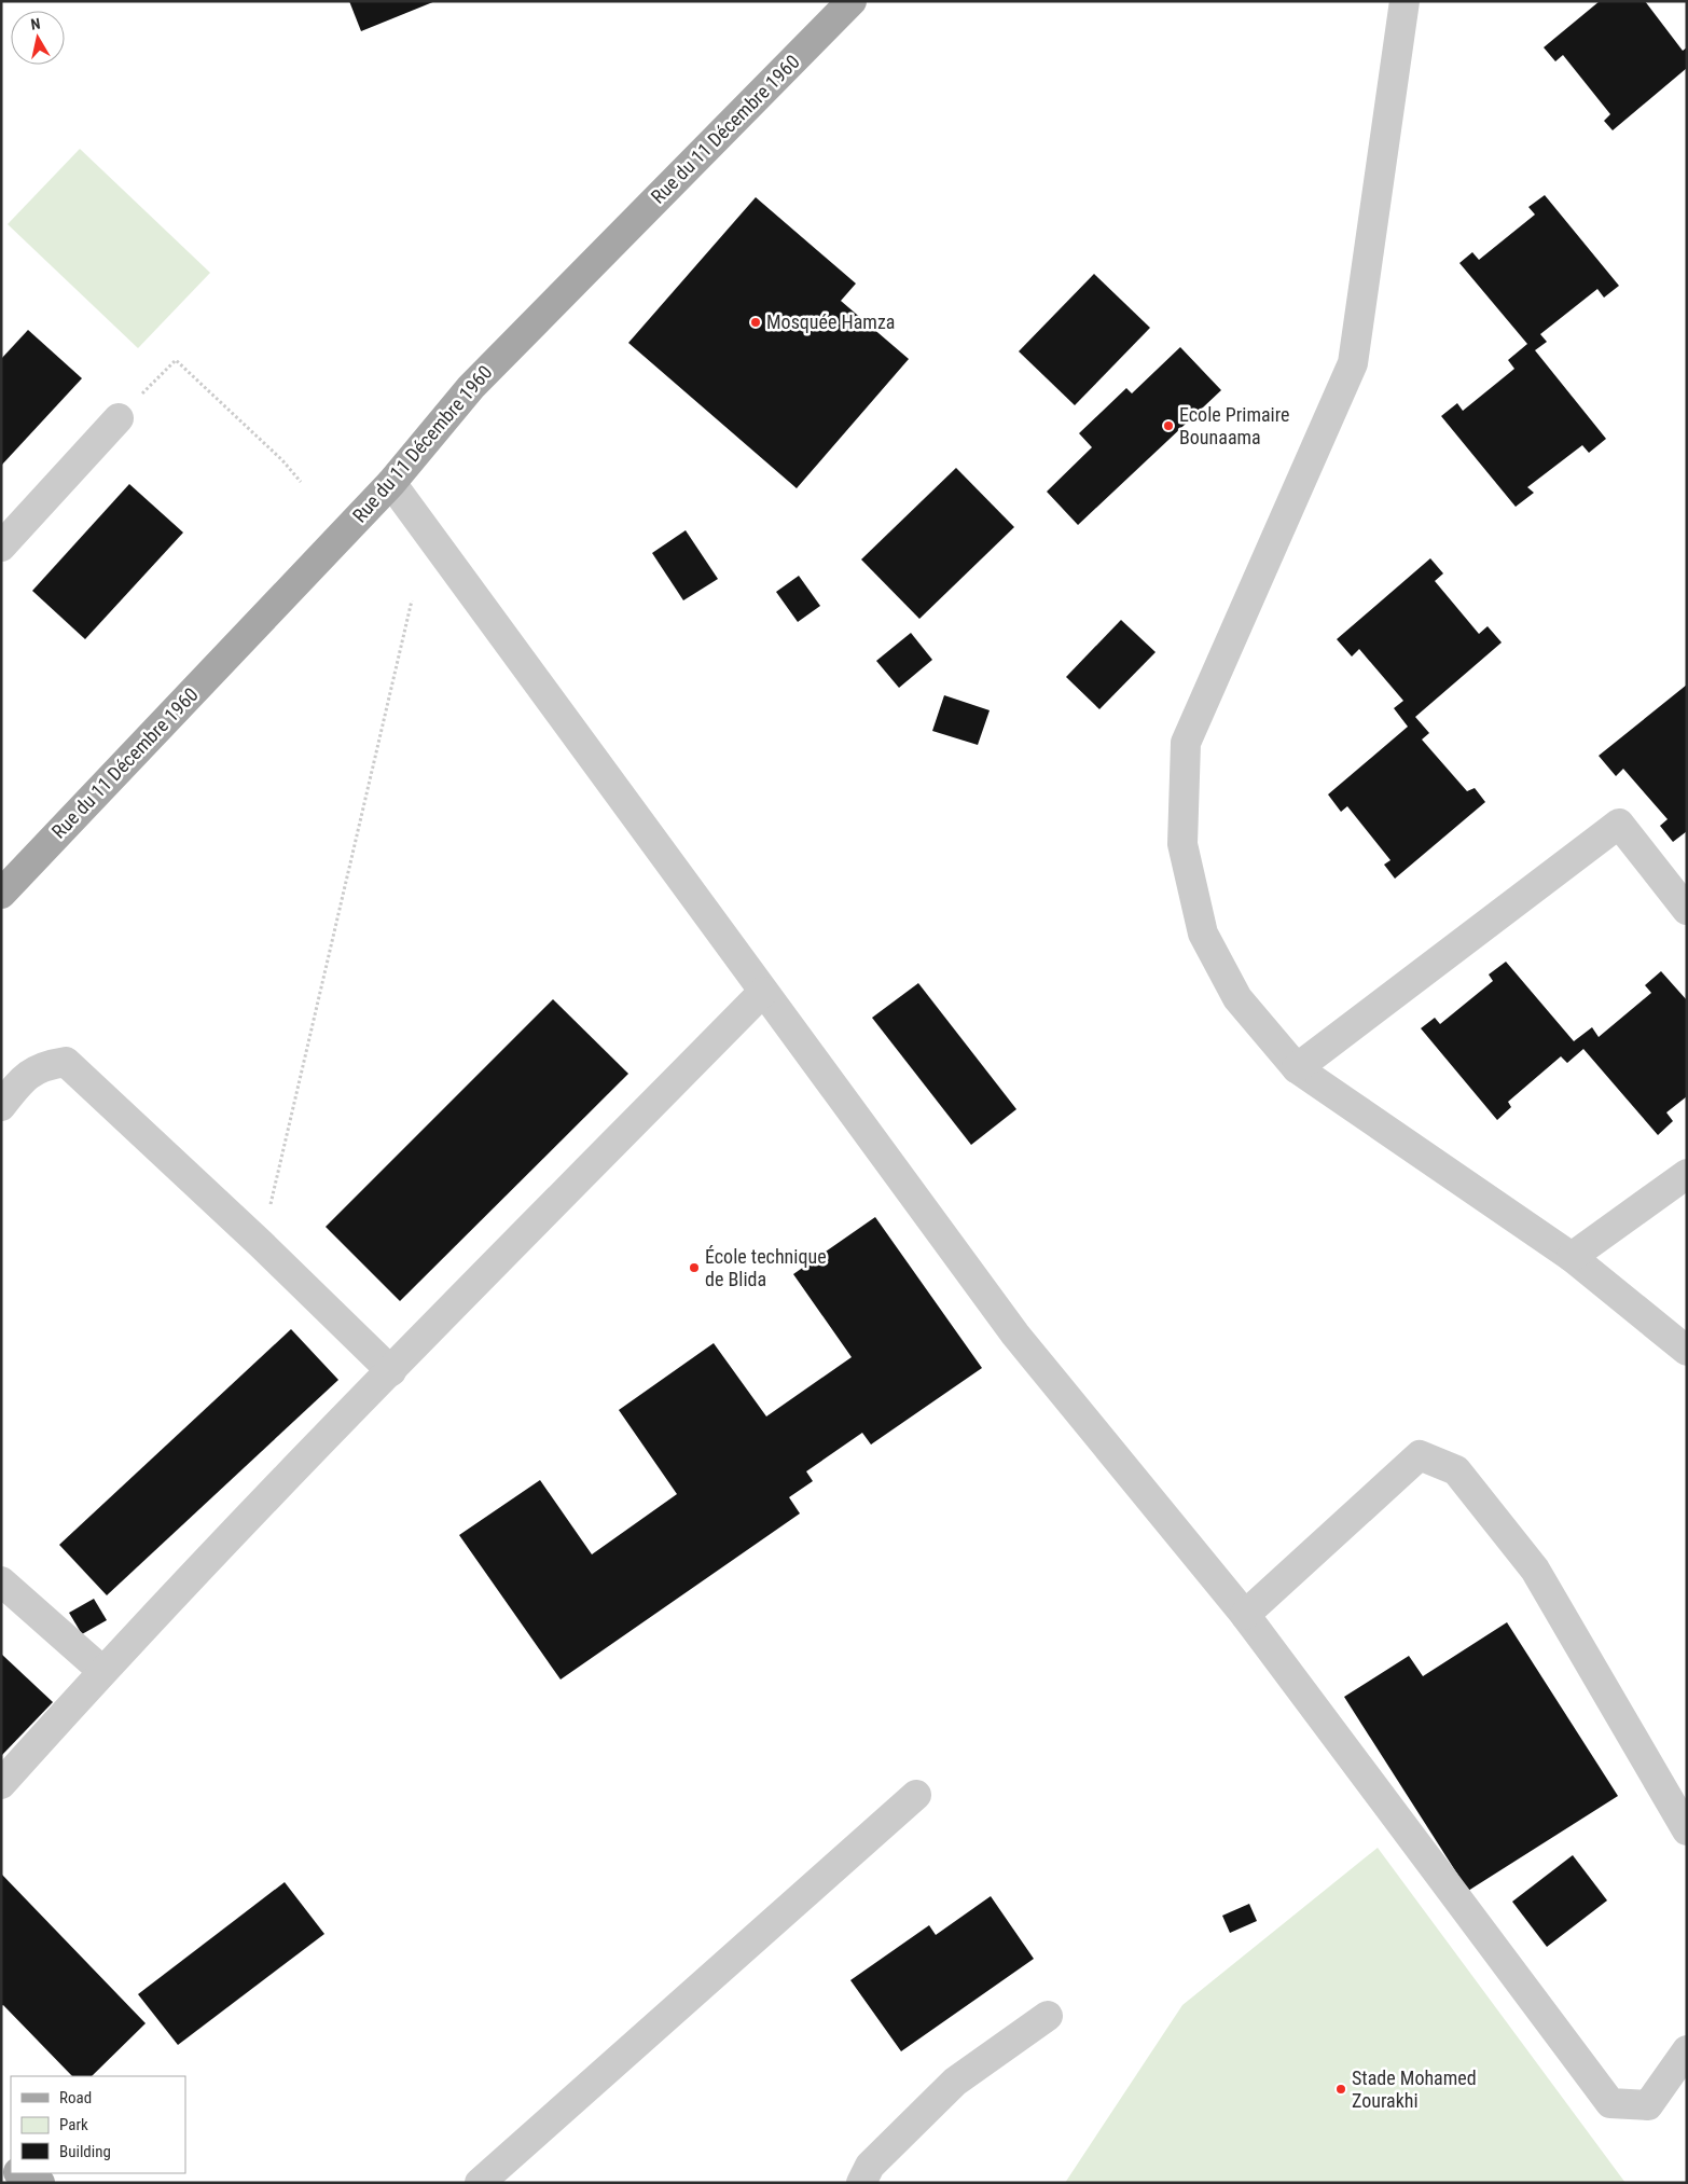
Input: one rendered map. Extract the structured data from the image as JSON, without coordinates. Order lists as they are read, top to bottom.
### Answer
{
  "streets": {
    "main road": ["Rue du 11 Décembre 1960"]
  },
  "places": [
    "Mosquée Hamza",
    "Ecole Primaire Bounaama",
    "École technique de Blida",
    "Stade Mohamed Zourakhi"
  ],
  "legend": ["Road", "Park", "Building"],
  "north": "top"
}
